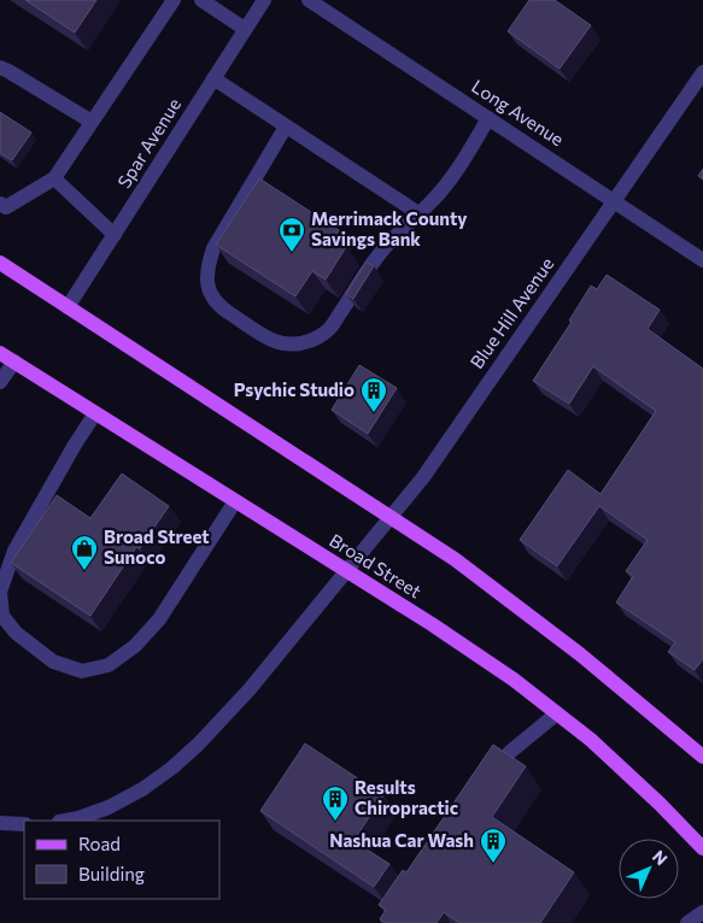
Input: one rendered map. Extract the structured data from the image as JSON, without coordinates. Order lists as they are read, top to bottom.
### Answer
{
  "streets": {
    "main road": ["Broad Street"],
    "street": ["Long Avenue", "Spar Avenue", "Blue Hill Avenue"]
  },
  "crossings": [
    ["Long Avenue", "Blue Hill Avenue"],
    ["Blue Hill Avenue", "Broad Street"]
  ],
  "places": {
    "bank": ["Merrimack County Savings Bank"],
    "building": ["Psychic Studio", "Results Chiropractic", "Nashua Car Wash"],
    "shop": ["Broad Street Sunoco"]
  },
  "legend": ["Road", "Building"],
  "north": "top right"
}
